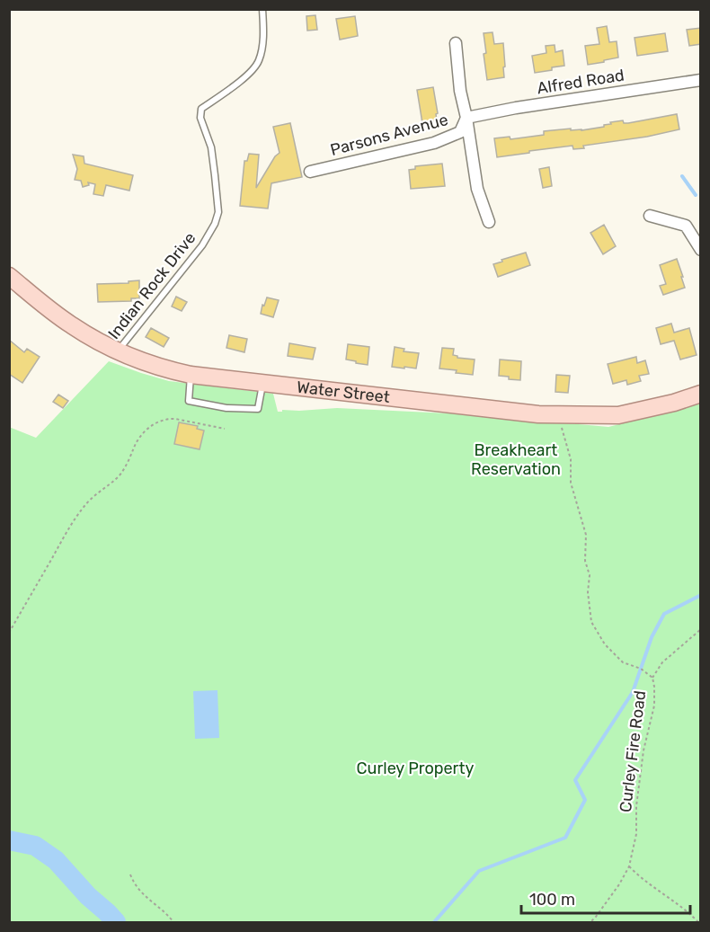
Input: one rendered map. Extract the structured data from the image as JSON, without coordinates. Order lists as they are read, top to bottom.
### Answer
{
  "streets": {
    "main road": ["Water Street"],
    "street": ["Alfred Road", "Parsons Avenue"],
    "lane": ["Indian Rock Drive"],
    "path": ["Curley Fire Road"]
  },
  "crossings": [
    ["Alfred Road", "Parsons Avenue"],
    ["Indian Rock Drive", "Water Street"],
    ["Water Street", "Curley Fire Road"]
  ],
  "parks": ["Breakheart Reservation", "Curley Property"],
  "scale_bar": "100 m"
}
